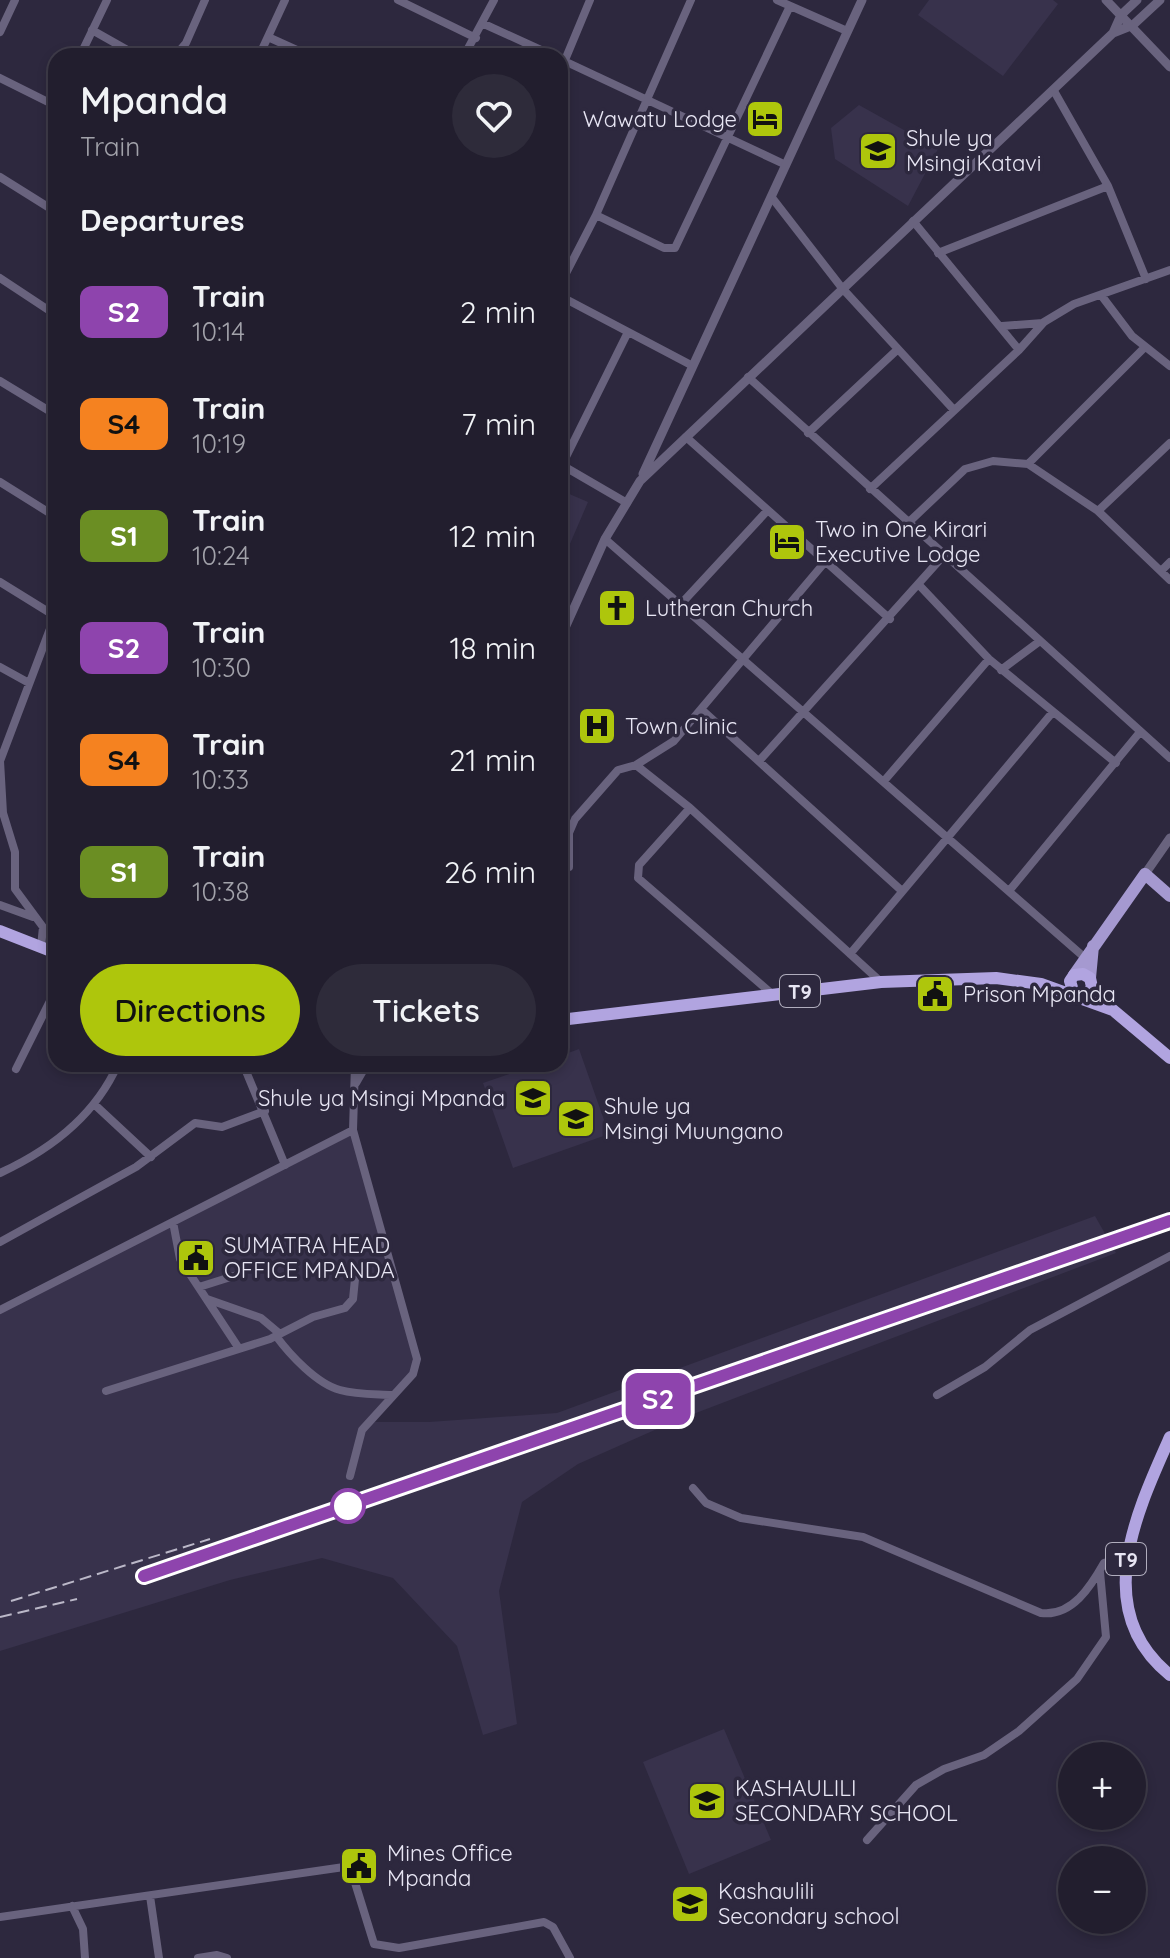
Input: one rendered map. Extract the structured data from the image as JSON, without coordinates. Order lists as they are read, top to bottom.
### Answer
{
  "streets": {
    "highway": ["T9"]
  },
  "places": {
    "hotel": ["Wawatu Lodge", "Two in One Kirari Executive Lodge"],
    "school or university": [
      "Shule ya Msingi Katavi",
      "Shule ya Msingi Mpanda",
      "Shule ya Msingi Muungano",
      "KASHAULILI SECONDARY SCHOOL",
      "Kashaulili Secondary school"
    ],
    "church": ["Lutheran Church"],
    "hospital": ["Town Clinic"],
    "public building": ["Prison Mpanda", "SUMATRA HEAD OFFICE MPANDA", "Mines Office Mpanda"]
  },
  "page": {
    "on_map": "S2",
    "heading": [
      ["Mpanda", "Train"],
      "Departures"
    ],
    "list": [
      {
        "mark": "S2",
        "name": "Train",
        "note": "10:14",
        "value": "2 min"
      },
      {
        "mark": "S4",
        "name": "Train",
        "note": "10:19",
        "value": "7 min"
      },
      {
        "mark": "S1",
        "name": "Train",
        "note": "10:24",
        "value": "12 min"
      },
      {
        "mark": "S2",
        "name": "Train",
        "note": "10:30",
        "value": "18 min"
      },
      {
        "mark": "S4",
        "name": "Train",
        "note": "10:33",
        "value": "21 min"
      },
      {
        "mark": "S1",
        "name": "Train",
        "note": "10:38",
        "value": "26 min"
      }
    ],
    "buttons": ["Directions", "Tickets"],
    "map_buttons": ["+", "−"]
  }
}
